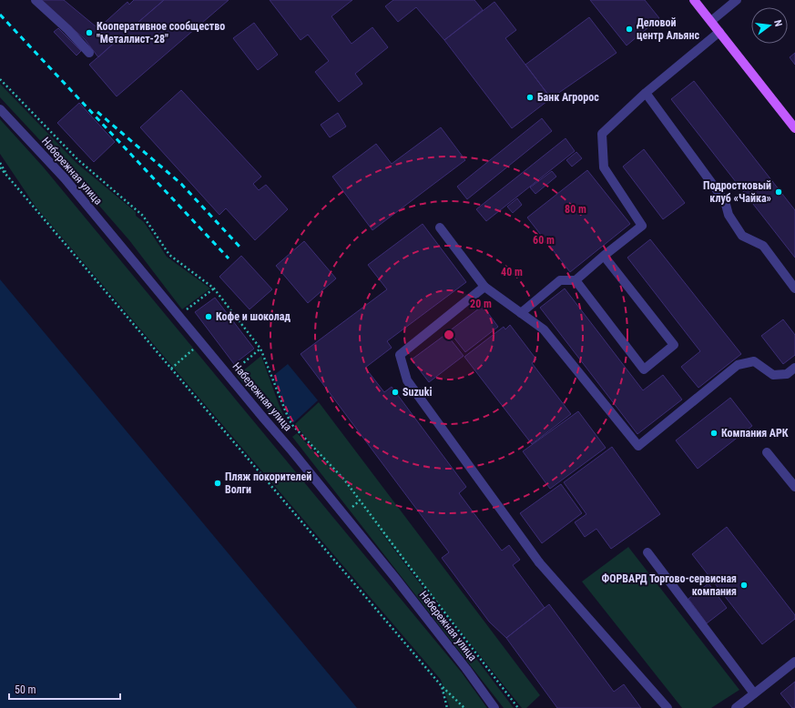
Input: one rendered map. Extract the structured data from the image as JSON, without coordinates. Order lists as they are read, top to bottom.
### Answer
{
  "streets": {
    "street": ["Набережная улица"]
  },
  "places": [
    "Деловой центр Альянс",
    "Кооперативное сообщество \"Металлист-28\"",
    "Банк Агророс",
    "Подростковый клуб «Чайка»",
    "Кофе и шоколад",
    "Suzuki",
    "Компания АРК",
    "Пляж покорителей Волги",
    "ФОРВАРД Торгово-сервисная компания"
  ],
  "scale_bar": "50 m",
  "north": "right",
  "rings": [
    "80 m",
    "60 m",
    "40 m",
    "20 m"
  ]
}
